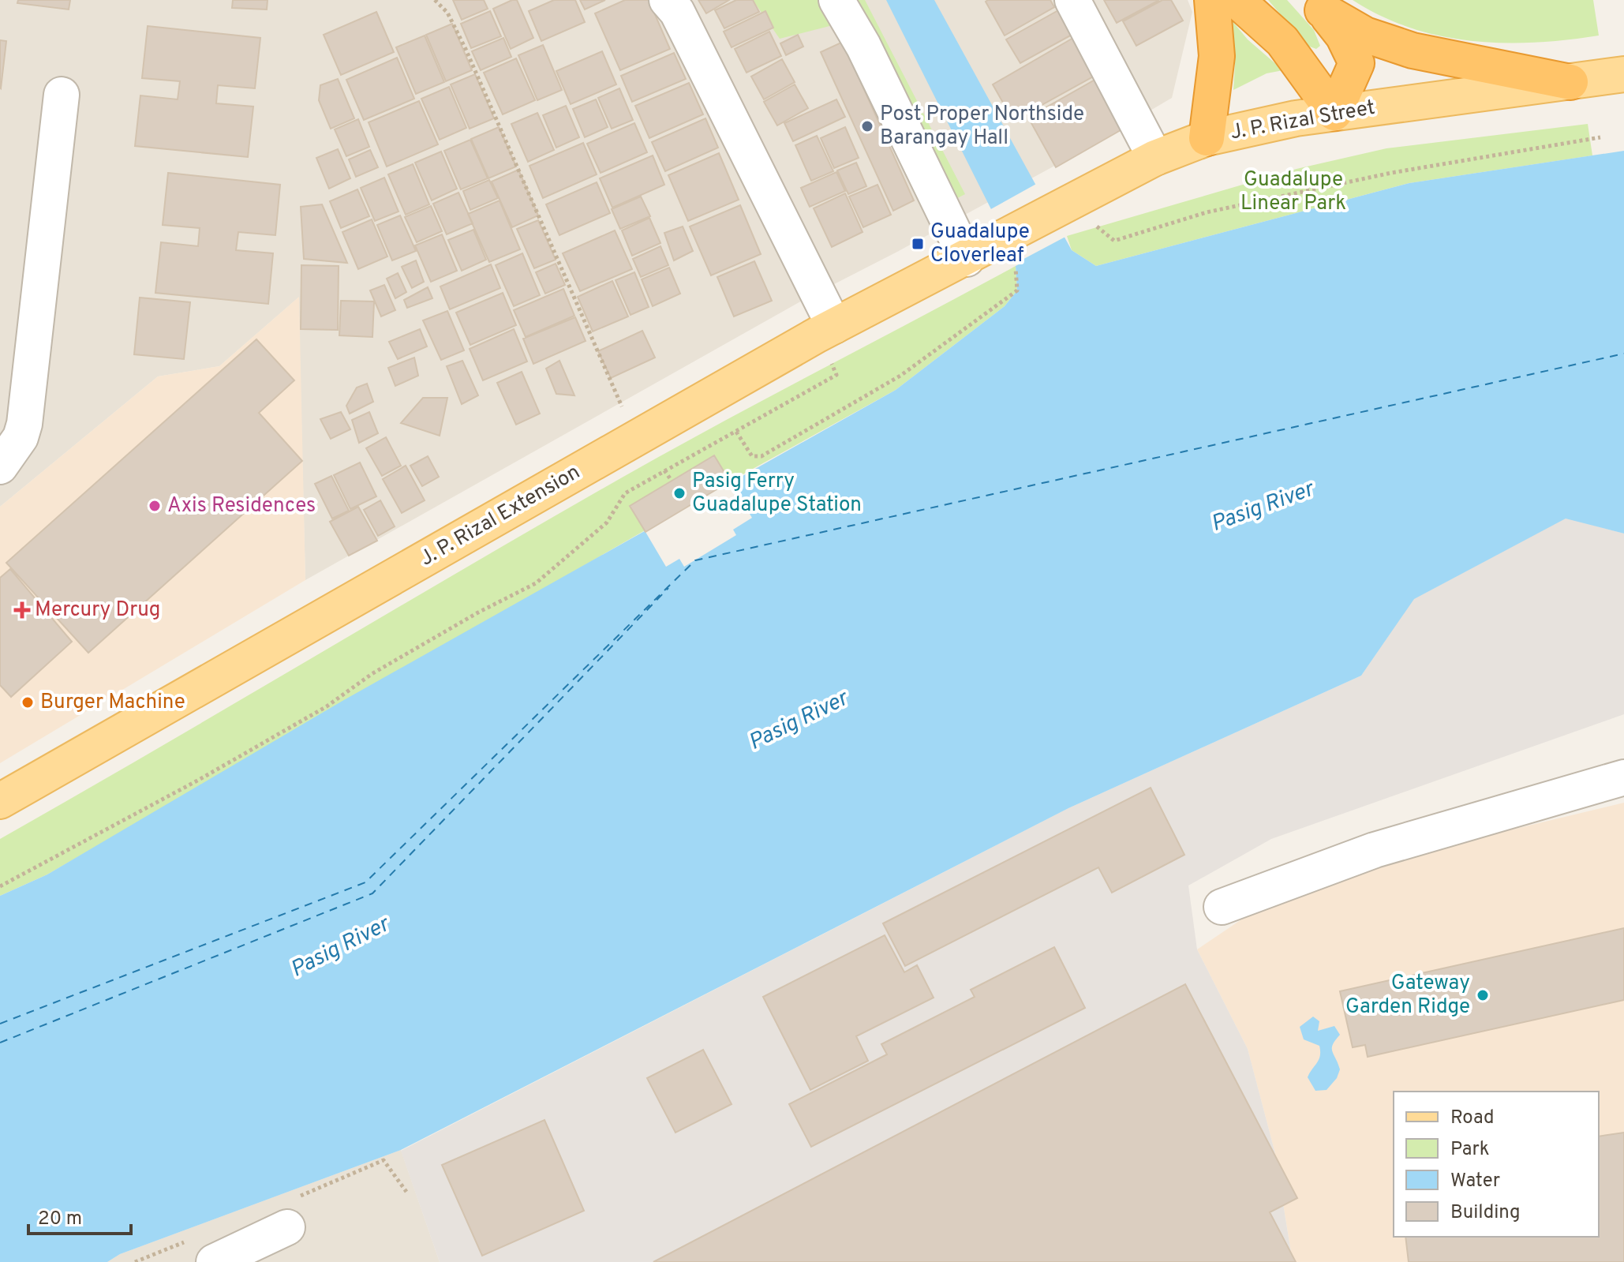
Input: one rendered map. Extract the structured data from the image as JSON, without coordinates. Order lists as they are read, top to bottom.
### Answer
{
  "streets": {
    "main road": ["J. P. Rizal Street", "J. P. Rizal Extension"]
  },
  "crossings": [
    ["J. P. Rizal Street", "J. P. Rizal Extension"]
  ],
  "water": ["Pasig River"],
  "parks": ["Guadalupe Linear Park"],
  "places": {
    "other": [
      "Post Proper Northside Barangay Hall",
      "Pasig Ferry Guadalupe Station",
      "Axis Residences",
      "Burger Machine",
      "Gateway Garden Ridge"
    ],
    "transit": ["Guadalupe Cloverleaf"],
    "health": ["Mercury Drug"]
  },
  "legend": [
    "Road",
    "Park",
    "Water",
    "Building"
  ],
  "scale_bar": "20 m"
}
